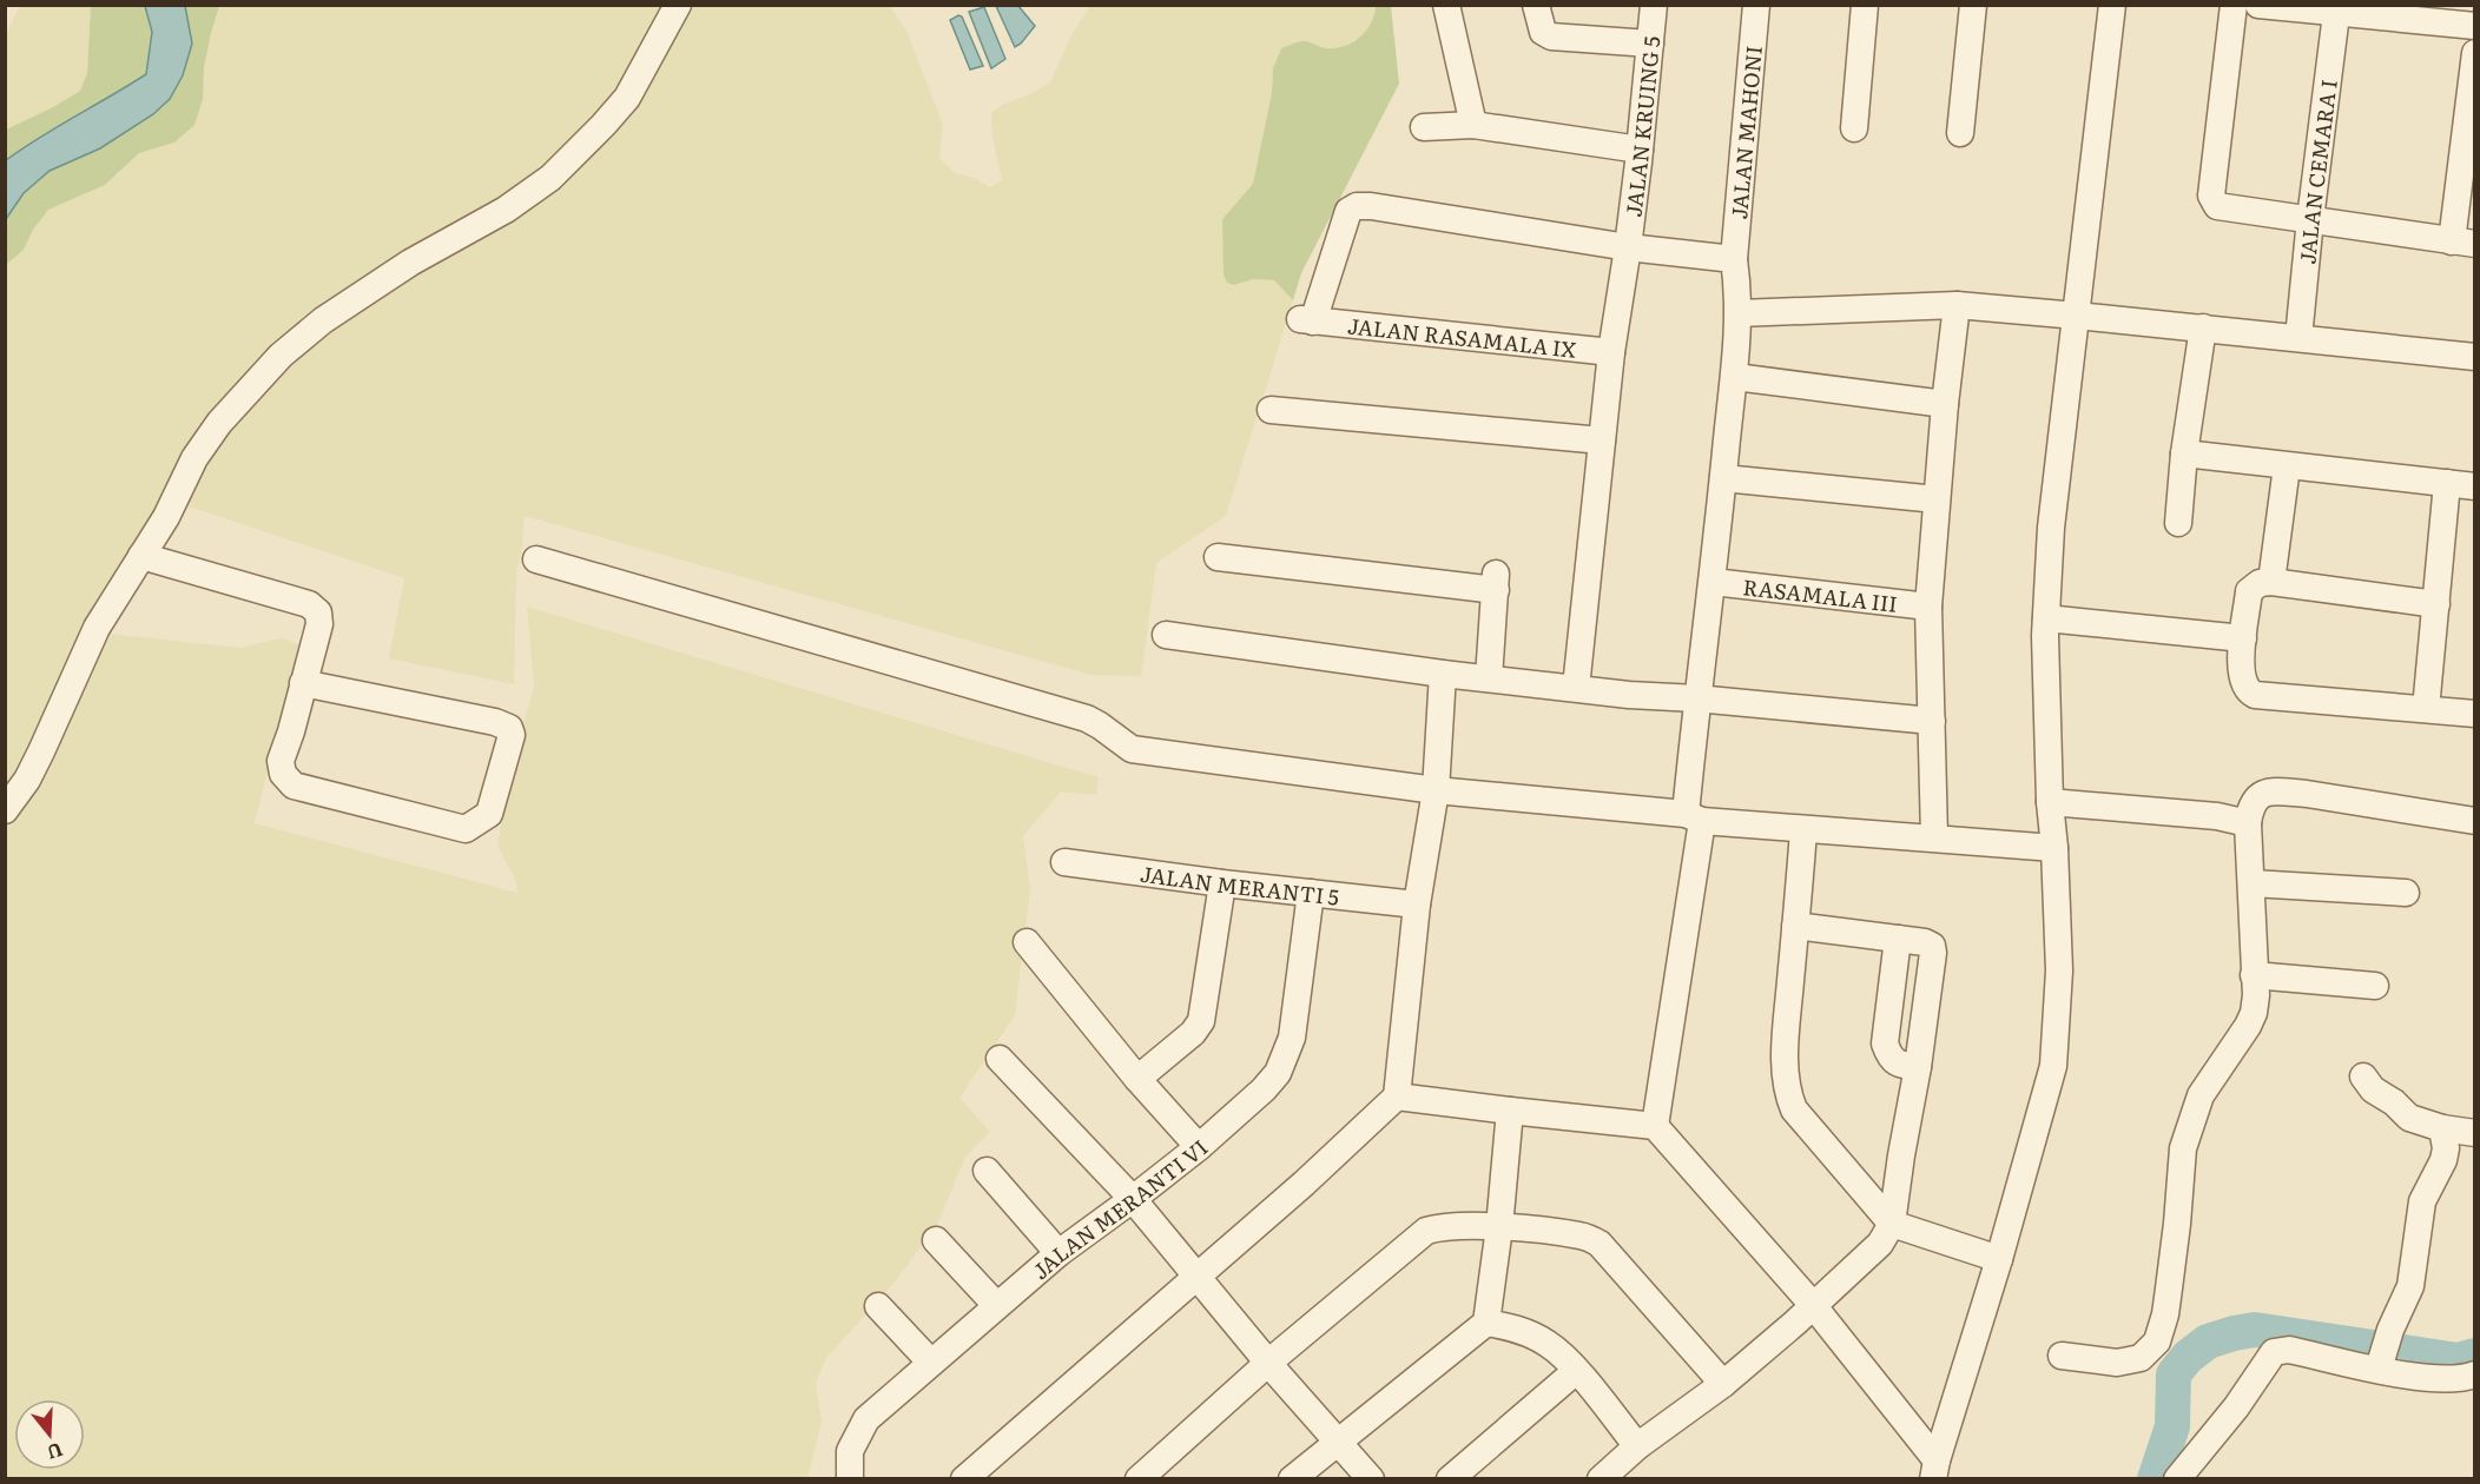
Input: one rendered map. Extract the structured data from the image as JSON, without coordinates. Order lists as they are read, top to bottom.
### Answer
{
  "streets": {
    "street": [
      "JALAN KRUING 5",
      "JALAN MAHONI",
      "JALAN CEMARA I",
      "JALAN RASAMALA IX",
      "RASAMALA III",
      "JALAN MERANTI 5",
      "JALAN MERANTI VI"
    ]
  },
  "crossings": [
    ["JALAN KRUING 5", "JALAN RASAMALA IX"],
    ["JALAN MAHONI", "RASAMALA III"],
    ["JALAN MERANTI 5", "JALAN MERANTI VI"]
  ],
  "north": "bottom"
}
